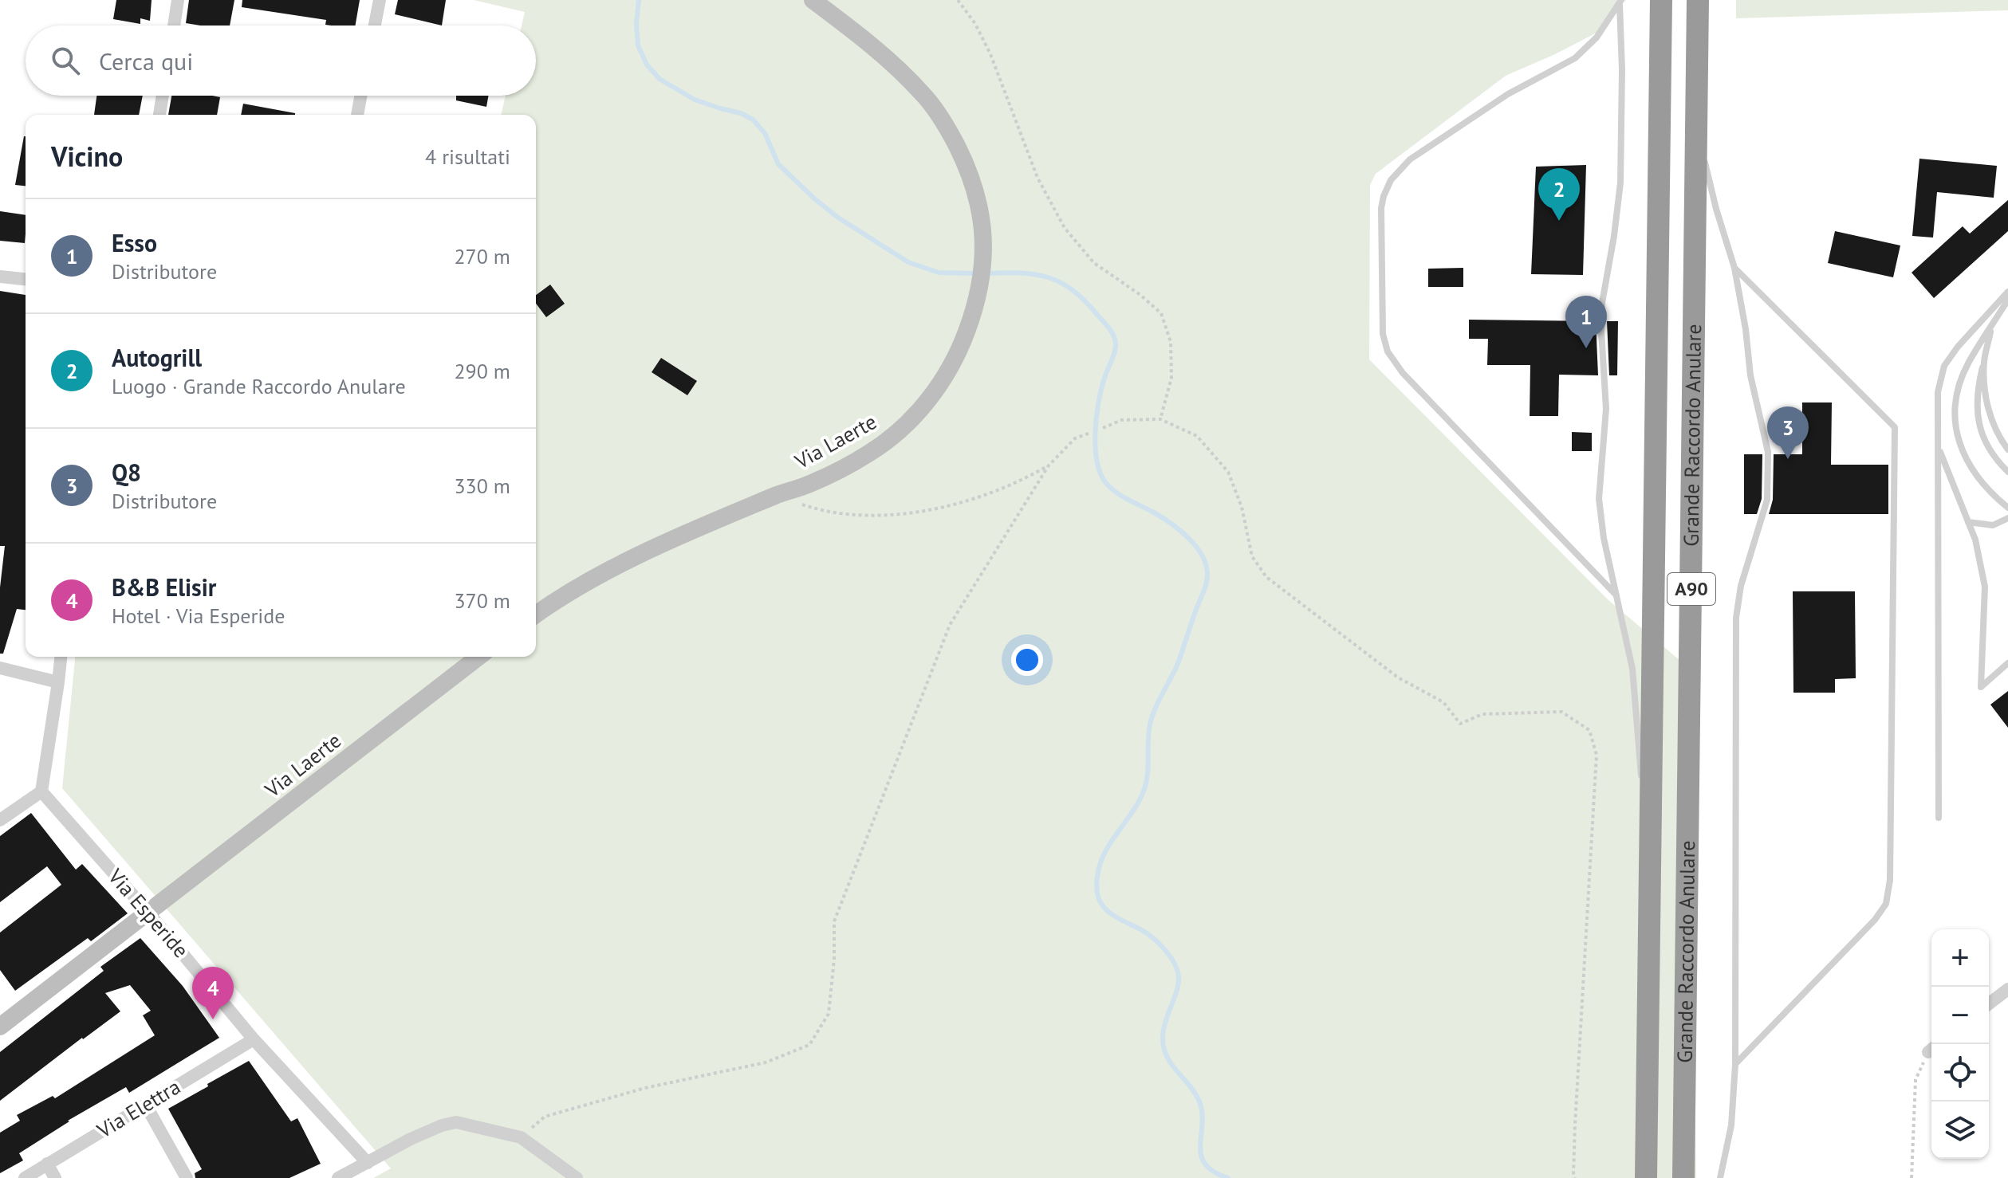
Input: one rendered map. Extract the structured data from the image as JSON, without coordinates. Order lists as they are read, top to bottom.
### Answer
{
  "streets": {
    "highway": ["Grande Raccordo Anulare", "A90"],
    "street": ["Via Laerte", "Via Esperide", "Via Elettra"]
  },
  "crossings": [
    ["Via Laerte", "Via Esperide"],
    ["Via Esperide", "Via Elettra"]
  ],
  "page": {
    "search": "Cerca qui",
    "heading": ["Vicino", "4 risultati"],
    "pins": [
      "2",
      "1",
      "3",
      "4"
    ],
    "list": [
      {
        "mark": "1",
        "name": "Esso",
        "note": "Distributore",
        "value": "270 m"
      },
      {
        "mark": "2",
        "name": "Autogrill",
        "note": "Luogo · Grande Raccordo Anulare",
        "value": "290 m"
      },
      {
        "mark": "3",
        "name": "Q8",
        "note": "Distributore",
        "value": "330 m"
      },
      {
        "mark": "4",
        "name": "B&B Elisir",
        "note": "Hotel · Via Esperide",
        "value": "370 m"
      }
    ],
    "map_buttons": ["+", "−"]
  }
}
